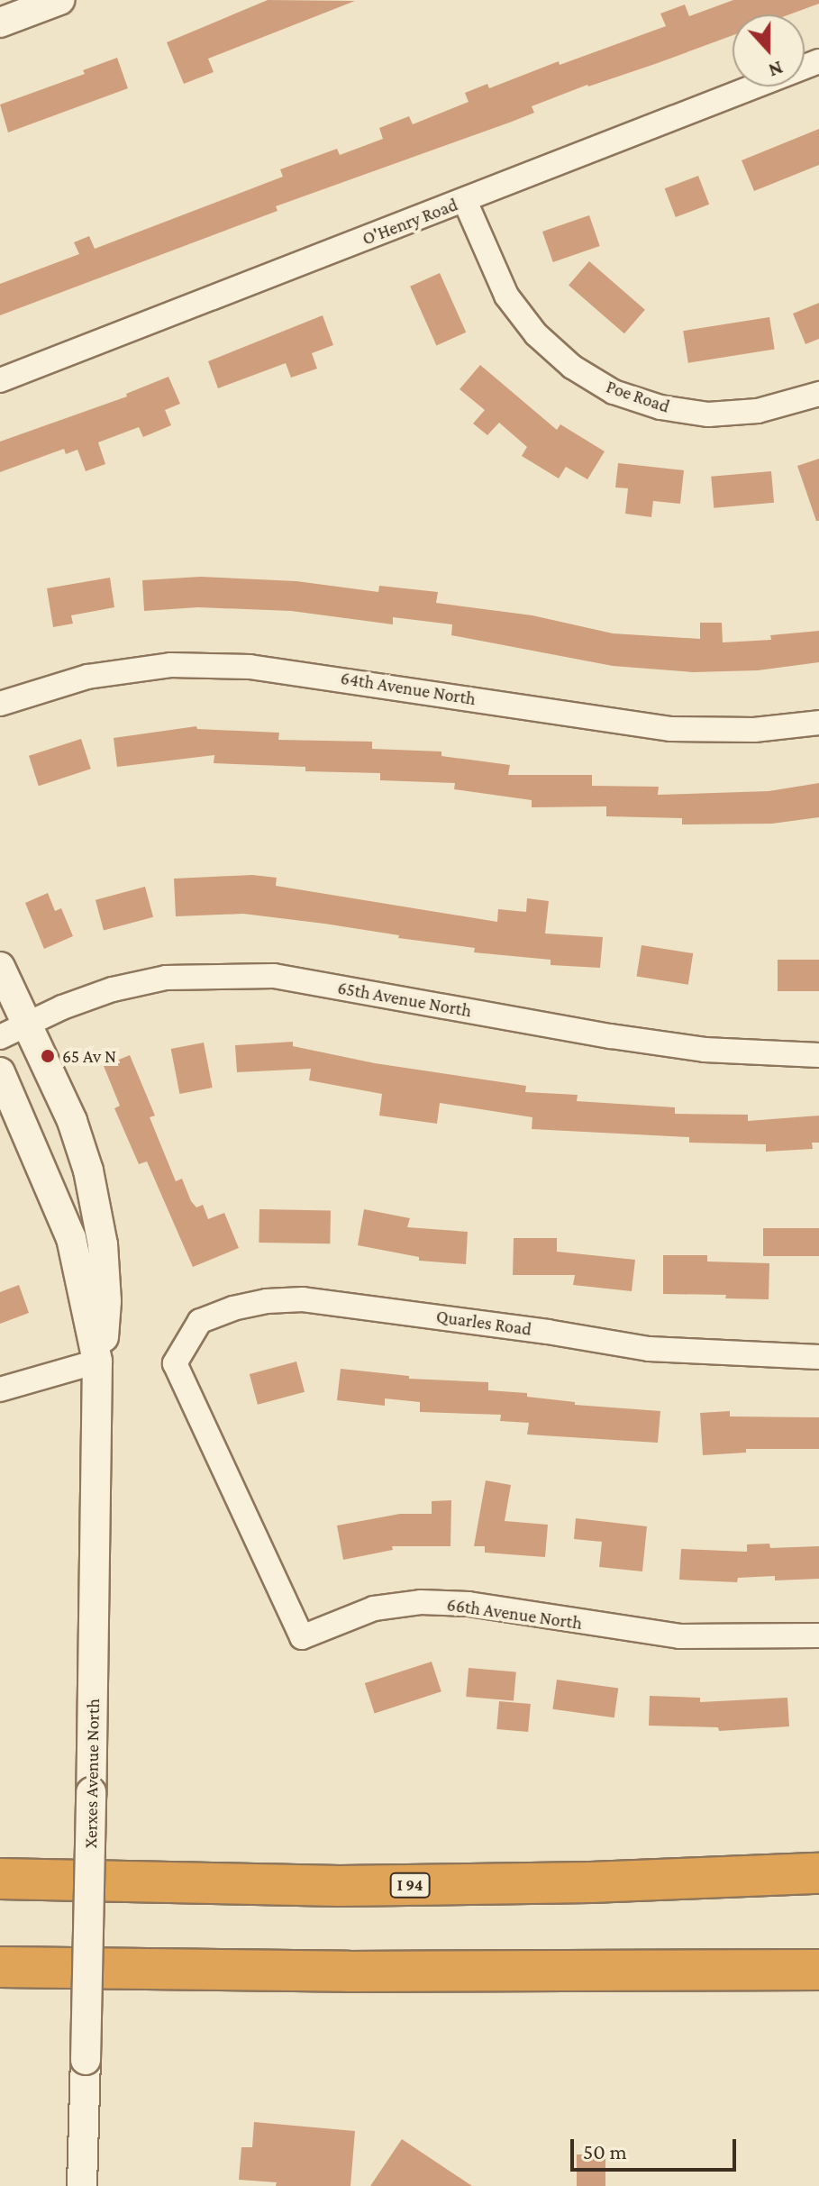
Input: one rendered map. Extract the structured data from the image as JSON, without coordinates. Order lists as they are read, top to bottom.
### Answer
{
  "streets": {
    "highway": ["I 94"],
    "street": [
      "O'Henry Road",
      "Poe Road",
      "64th Avenue North",
      "65th Avenue North",
      "Quarles Road",
      "66th Avenue North",
      "Xerxes Avenue North"
    ]
  },
  "crossings": [
    ["O'Henry Road", "Poe Road"],
    ["65th Avenue North", "Xerxes Avenue North"],
    ["Quarles Road", "66th Avenue North"]
  ],
  "places": ["65 Av N"],
  "scale_bar": "50 m",
  "north": "bottom"
}
